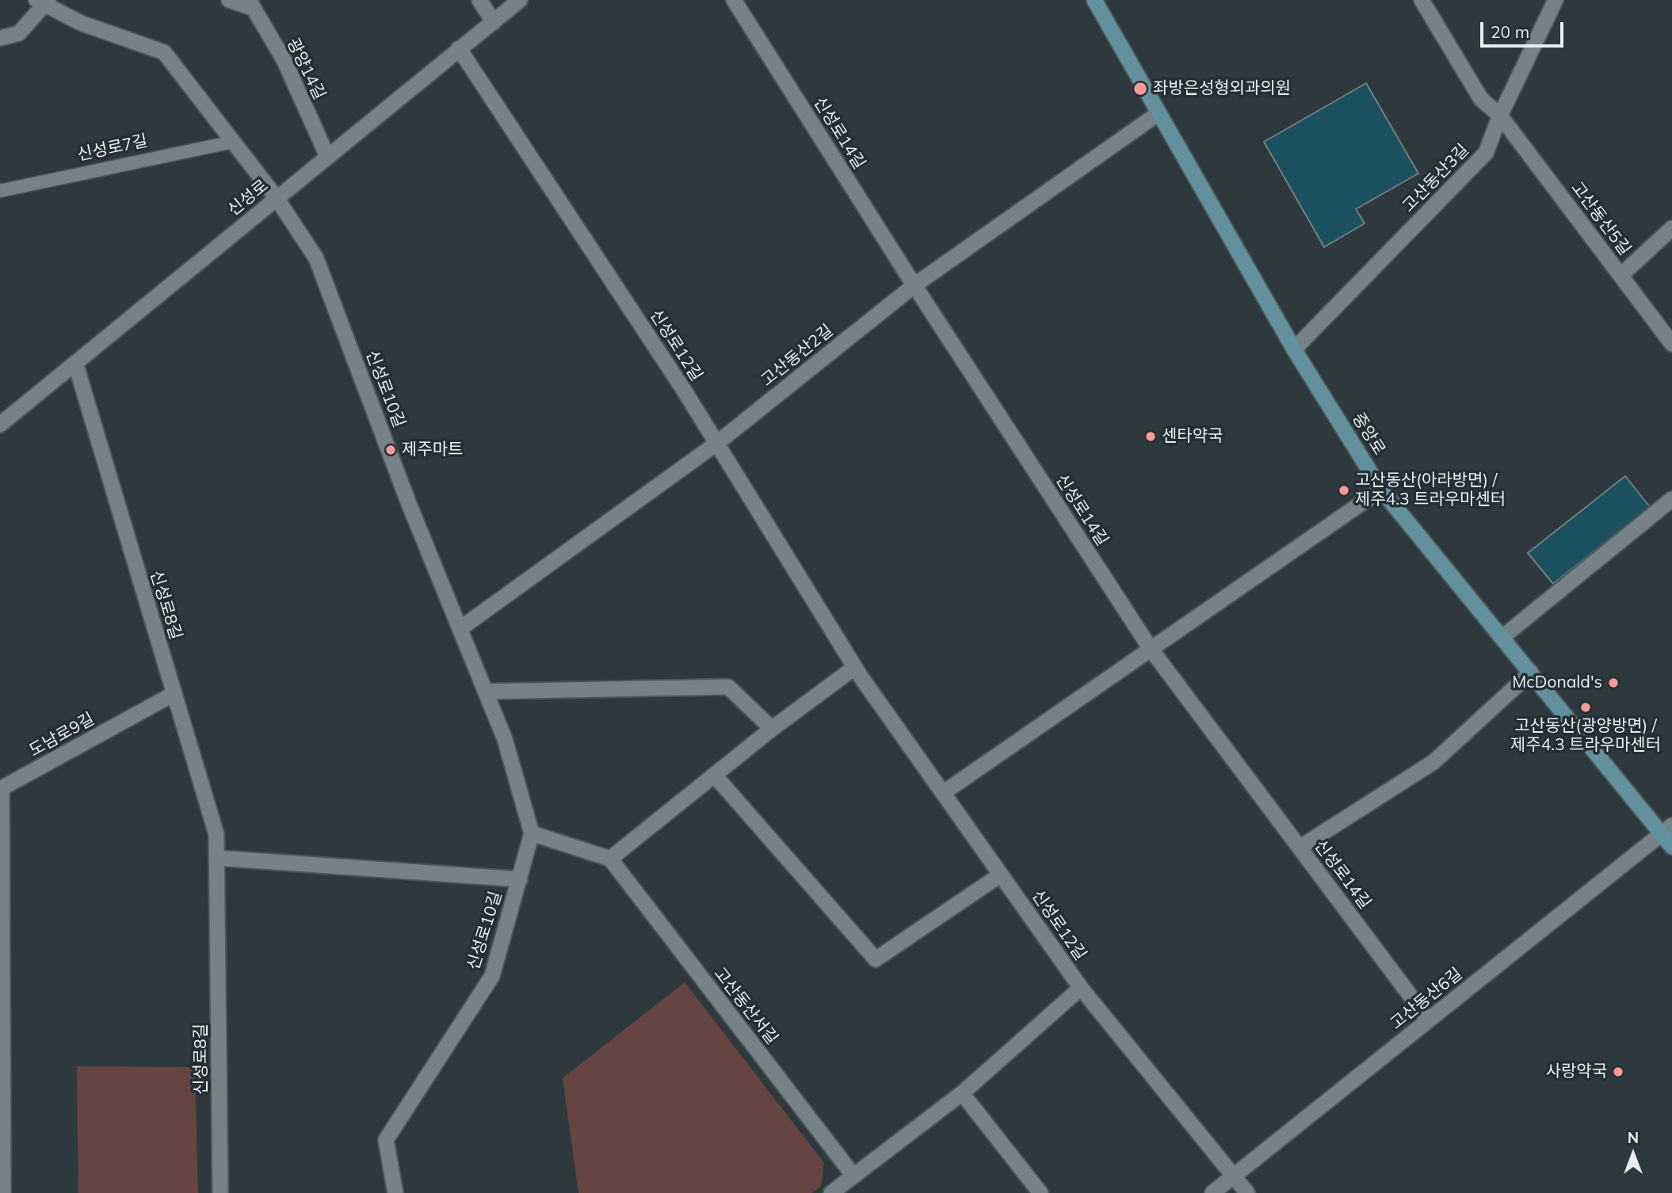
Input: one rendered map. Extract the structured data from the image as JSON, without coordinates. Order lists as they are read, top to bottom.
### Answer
{
  "streets": {
    "main road": ["중앙로"],
    "street": [
      "광양14길",
      "신성로14길",
      "고산동산3길",
      "신성로",
      "고산동산5길",
      "신성로12길",
      "고산동산2길",
      "신성로10길",
      "신성로8길",
      "도남로9길",
      "고산동산6길",
      "고산동산서길"
    ],
    "lane": ["신성로7길"]
  },
  "crossings": [
    ["광양14길", "신성로"],
    ["신성로14길", "고산동산2길"],
    ["신성로14길", "고산동산6길"],
    ["신성로7길", "신성로10길"],
    ["고산동산3길", "고산동산5길"],
    ["고산동산3길", "중앙로"],
    ["신성로", "신성로12길"],
    ["신성로", "신성로10길"],
    ["신성로", "신성로8길"],
    ["신성로12길", "고산동산2길"],
    ["신성로12길", "고산동산6길"],
    ["고산동산2길", "신성로10길"],
    ["고산동산2길", "중앙로"],
    ["중앙로", "고산동산6길"],
    ["신성로8길", "도남로9길"]
  ],
  "places": [
    "좌방은성형외과의원",
    "센타약국",
    "제주마트",
    "고산동산(아라방면) / 제주4.3 트라우마센터",
    "McDonald's",
    "고산동산(광양방면) / 제주4.3 트라우마센터",
    "사랑약국"
  ],
  "scale_bar": "20 m",
  "north": "top"
}
